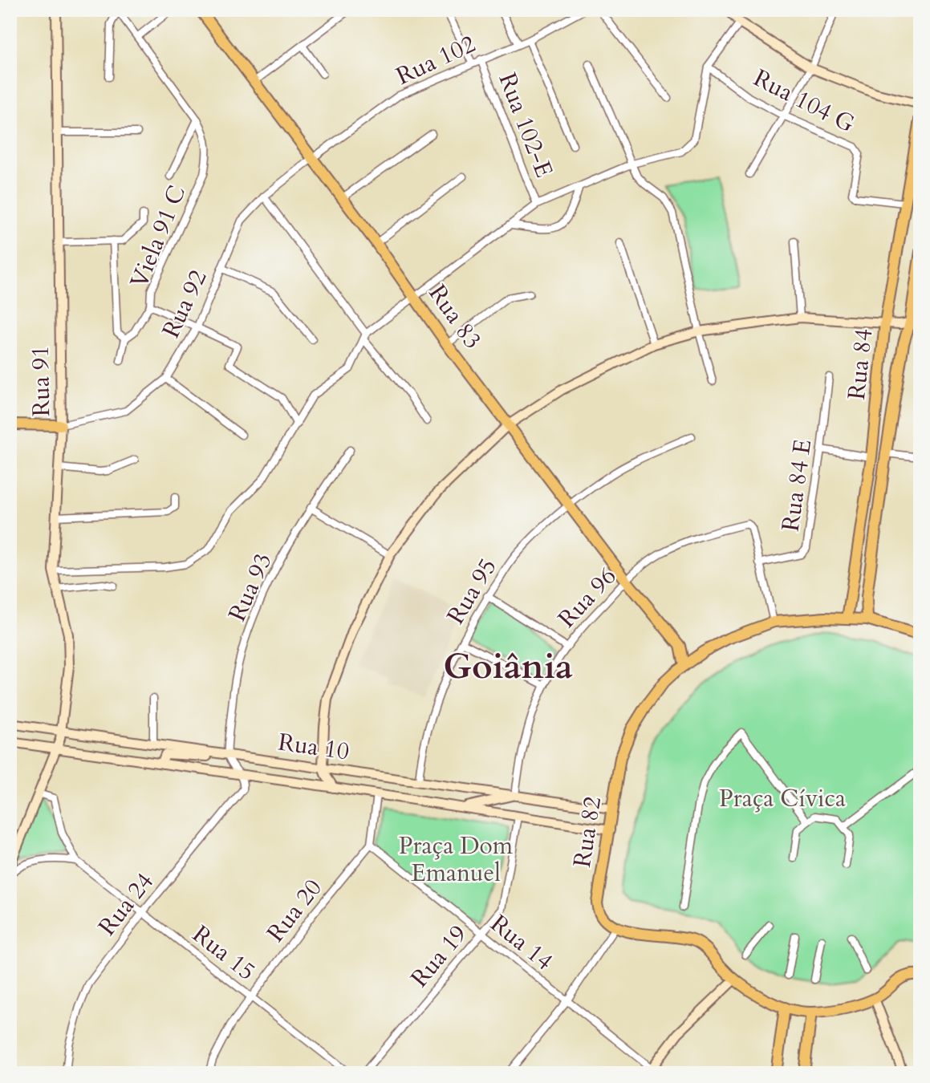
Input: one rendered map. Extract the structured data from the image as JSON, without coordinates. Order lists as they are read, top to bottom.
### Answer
{
  "streets": {
    "main road": [
      "Rua 83",
      "Rua 84",
      "Rua 91",
      "Rua 10",
      "Rua 82"
    ],
    "street": [
      "Rua 102",
      "Rua 104 G",
      "Rua 102-E",
      "Viela 91 C",
      "Rua 92",
      "Rua 84 E",
      "Rua 93",
      "Rua 95",
      "Rua 96",
      "Rua 24",
      "Rua 20",
      "Rua 14",
      "Rua 15",
      "Rua 19"
    ]
  },
  "crossings": [
    ["Rua 102", "Rua 102-E"],
    ["Rua 102", "Rua 92"],
    ["Rua 102", "Rua 83"],
    ["Rua 104 G", "Rua 84"],
    ["Rua 92", "Rua 83"],
    ["Rua 92", "Rua 91"],
    ["Rua 83", "Rua 95"],
    ["Rua 83", "Rua 96"],
    ["Rua 83", "Rua 82"],
    ["Rua 84", "Rua 82"],
    ["Rua 91", "Rua 10"],
    ["Rua 91", "Rua 15"],
    ["Rua 84 E", "Rua 96"],
    ["Rua 93", "Rua 10"],
    ["Rua 95", "Rua 10"],
    ["Rua 96", "Rua 10"],
    ["Rua 10", "Rua 82"],
    ["Rua 10", "Rua 24"],
    ["Rua 10", "Rua 19"],
    ["Rua 24", "Rua 15"],
    ["Rua 20", "Rua 14"],
    ["Rua 20", "Rua 15"],
    ["Rua 14", "Rua 19"]
  ],
  "districts": ["Goiânia"],
  "parks": ["Praça Cívica", "Praça Dom Emanuel"]
}
